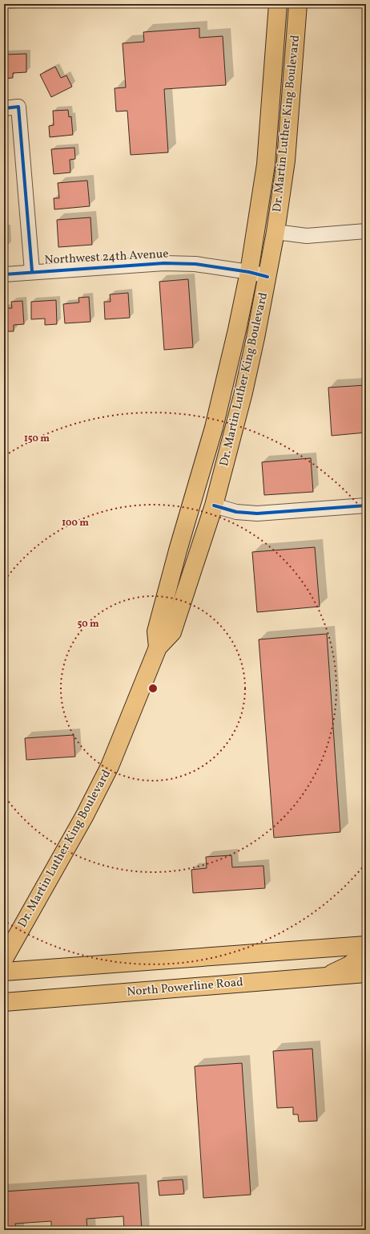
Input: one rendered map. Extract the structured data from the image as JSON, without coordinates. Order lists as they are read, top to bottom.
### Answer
{
  "streets": {
    "main road": ["Dr. Martin Luther King Boulevard", "North Powerline Road"],
    "street": ["Northwest 24th Avenue"]
  },
  "crossings": [
    ["Dr. Martin Luther King Boulevard", "Northwest 24th Avenue"]
  ],
  "rings": ["150 m", "100 m", "50 m"]
}
